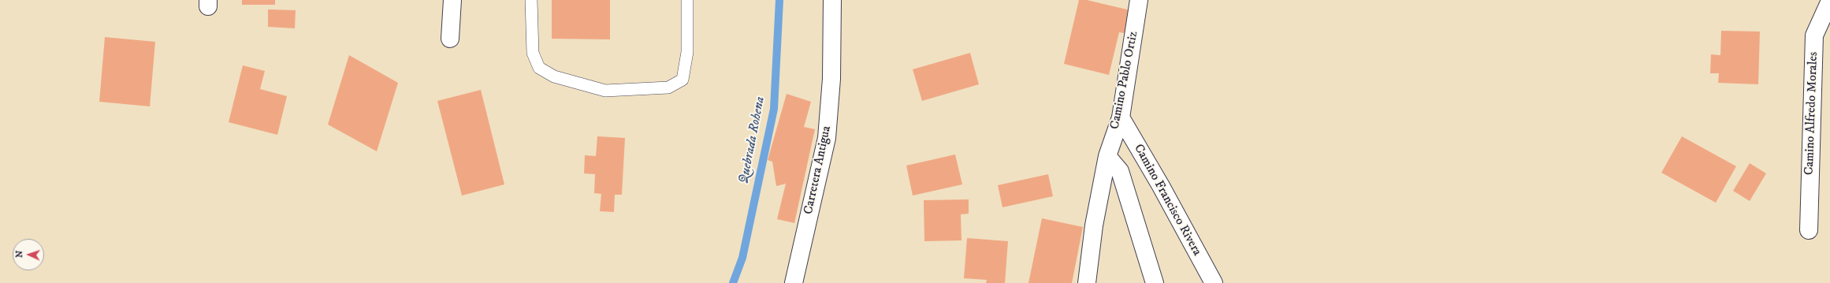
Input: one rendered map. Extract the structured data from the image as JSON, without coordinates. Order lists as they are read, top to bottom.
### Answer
{
  "streets": {
    "street": [
      "Camino Pablo Ortiz",
      "Camino Alfredo Morales",
      "Carretera Antigua",
      "Camino Francisco Rivera"
    ]
  },
  "crossings": [
    ["Camino Pablo Ortiz", "Camino Francisco Rivera"]
  ],
  "water": ["Quebrada Rohena"],
  "north": "left"
}
